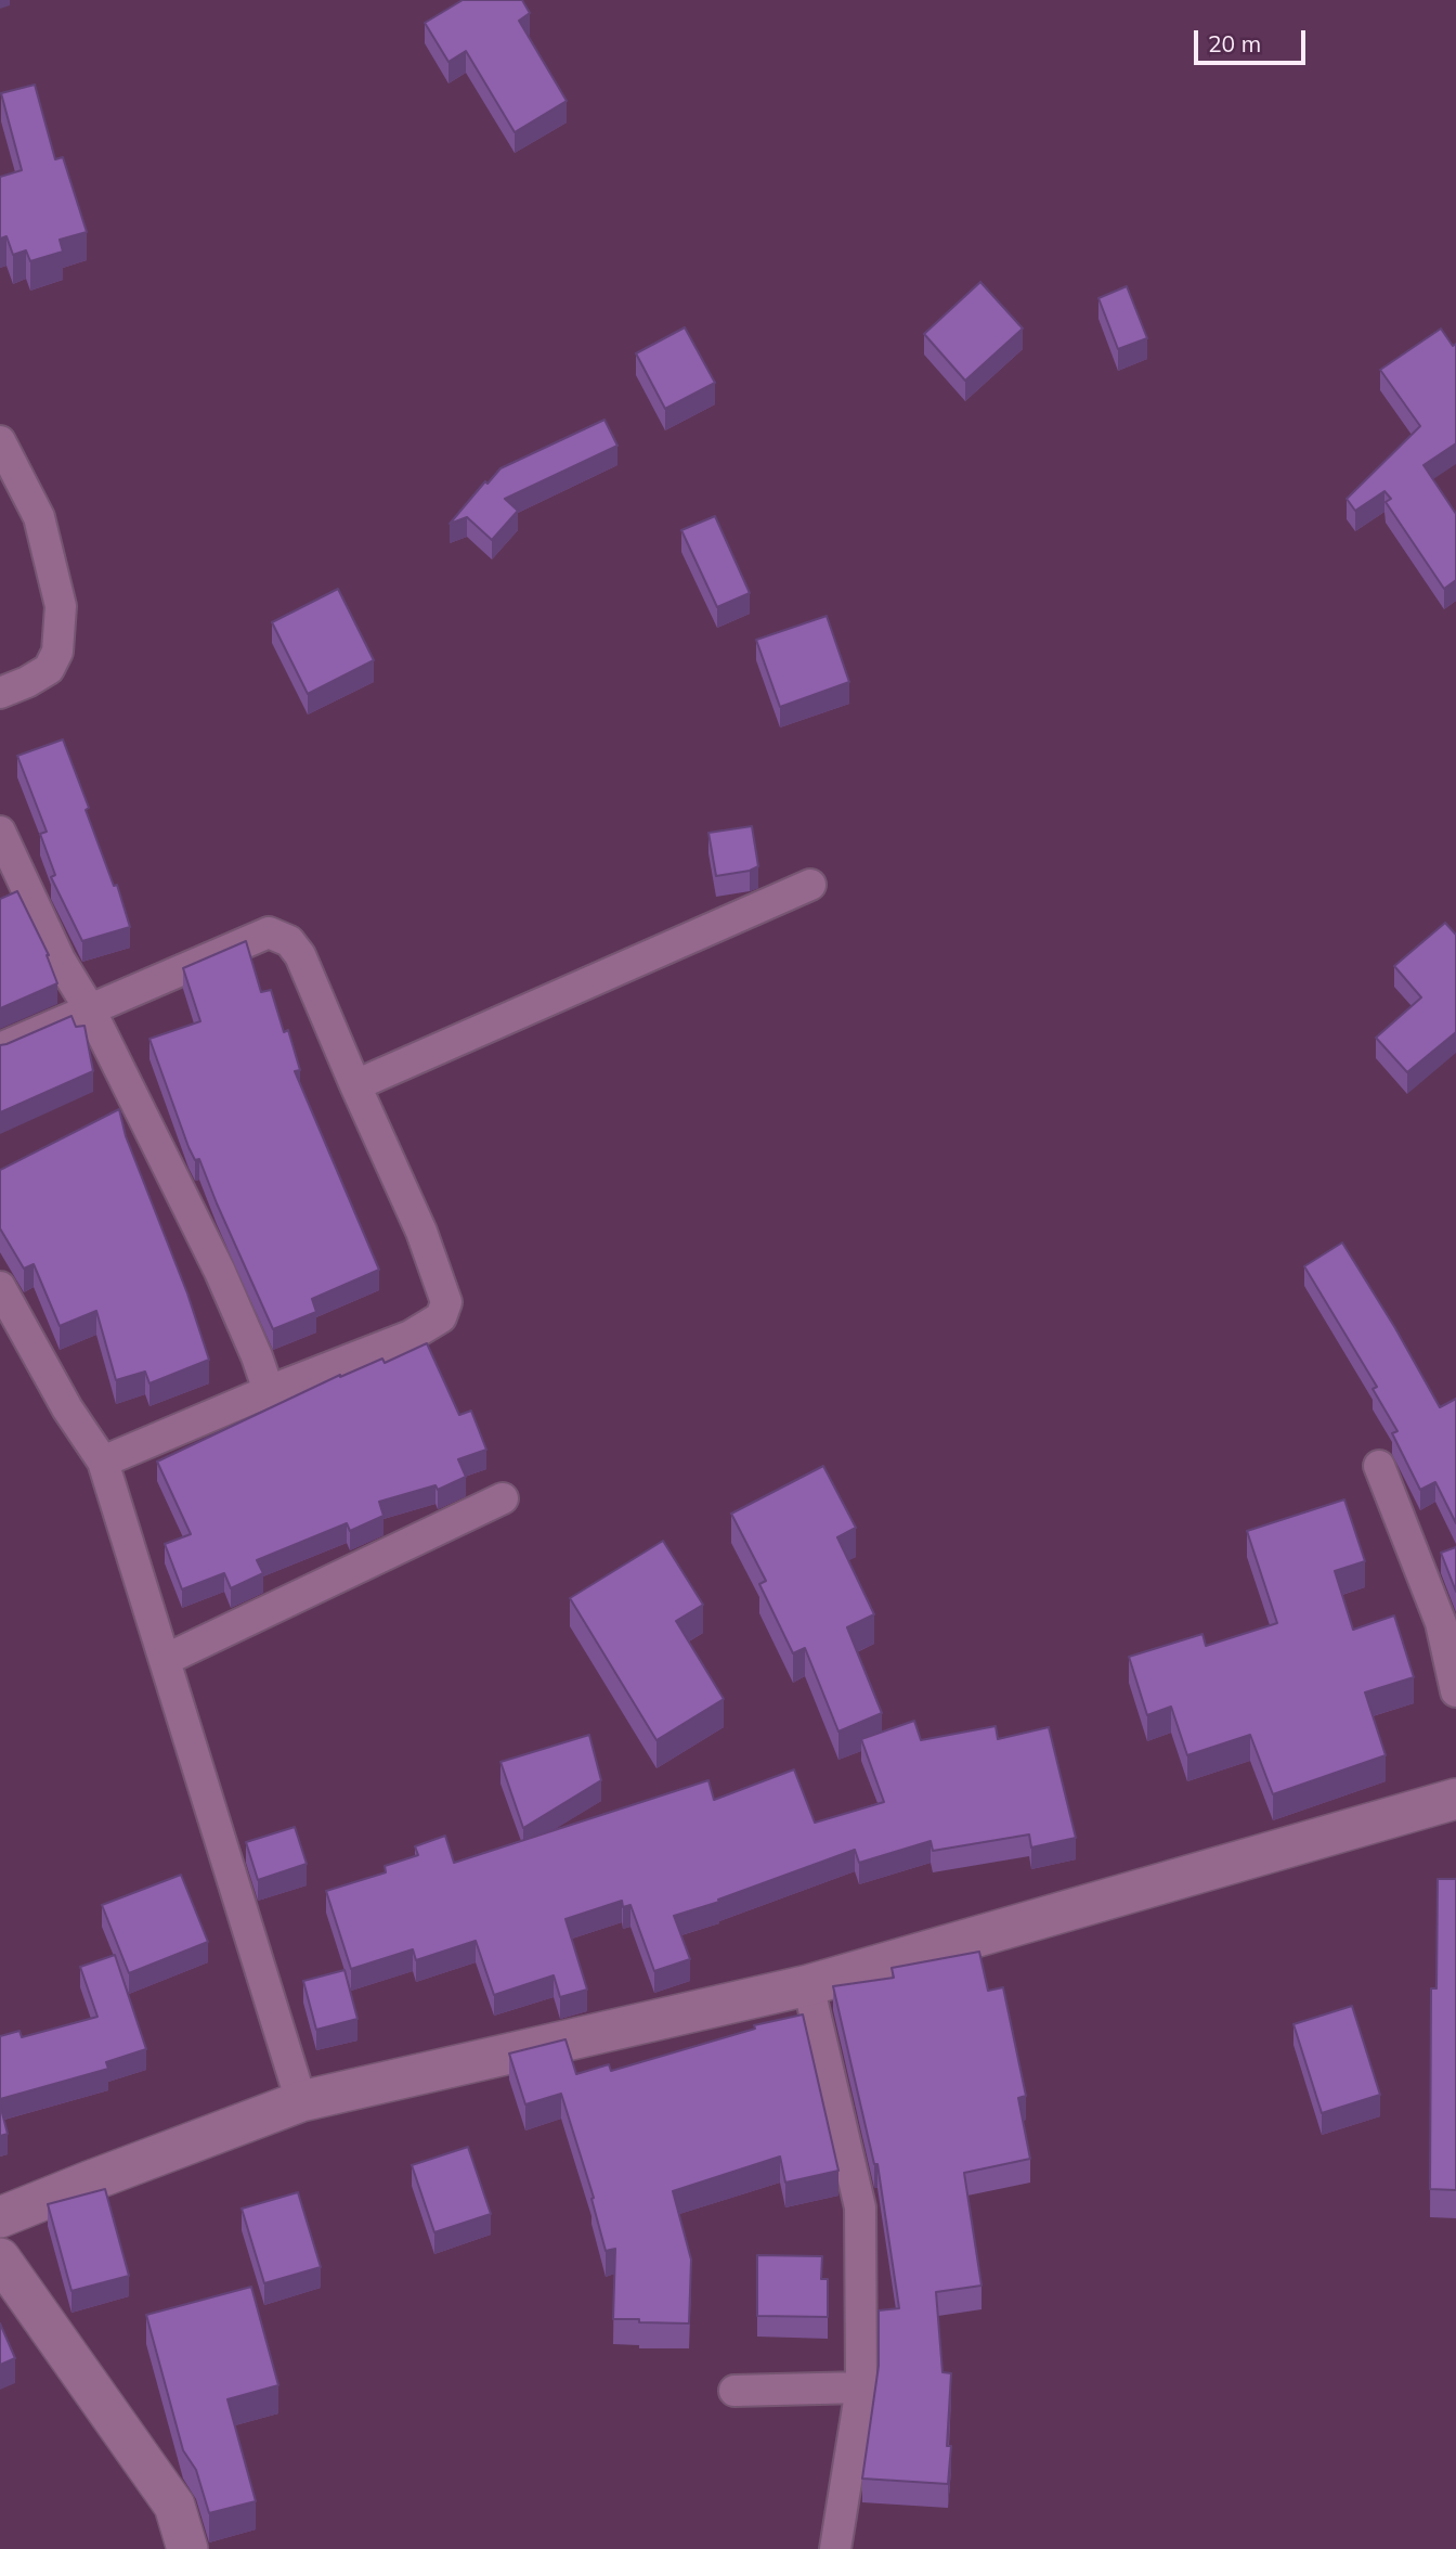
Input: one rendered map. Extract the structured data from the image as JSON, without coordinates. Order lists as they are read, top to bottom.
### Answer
{
  "scale_bar": "20 m"
}
